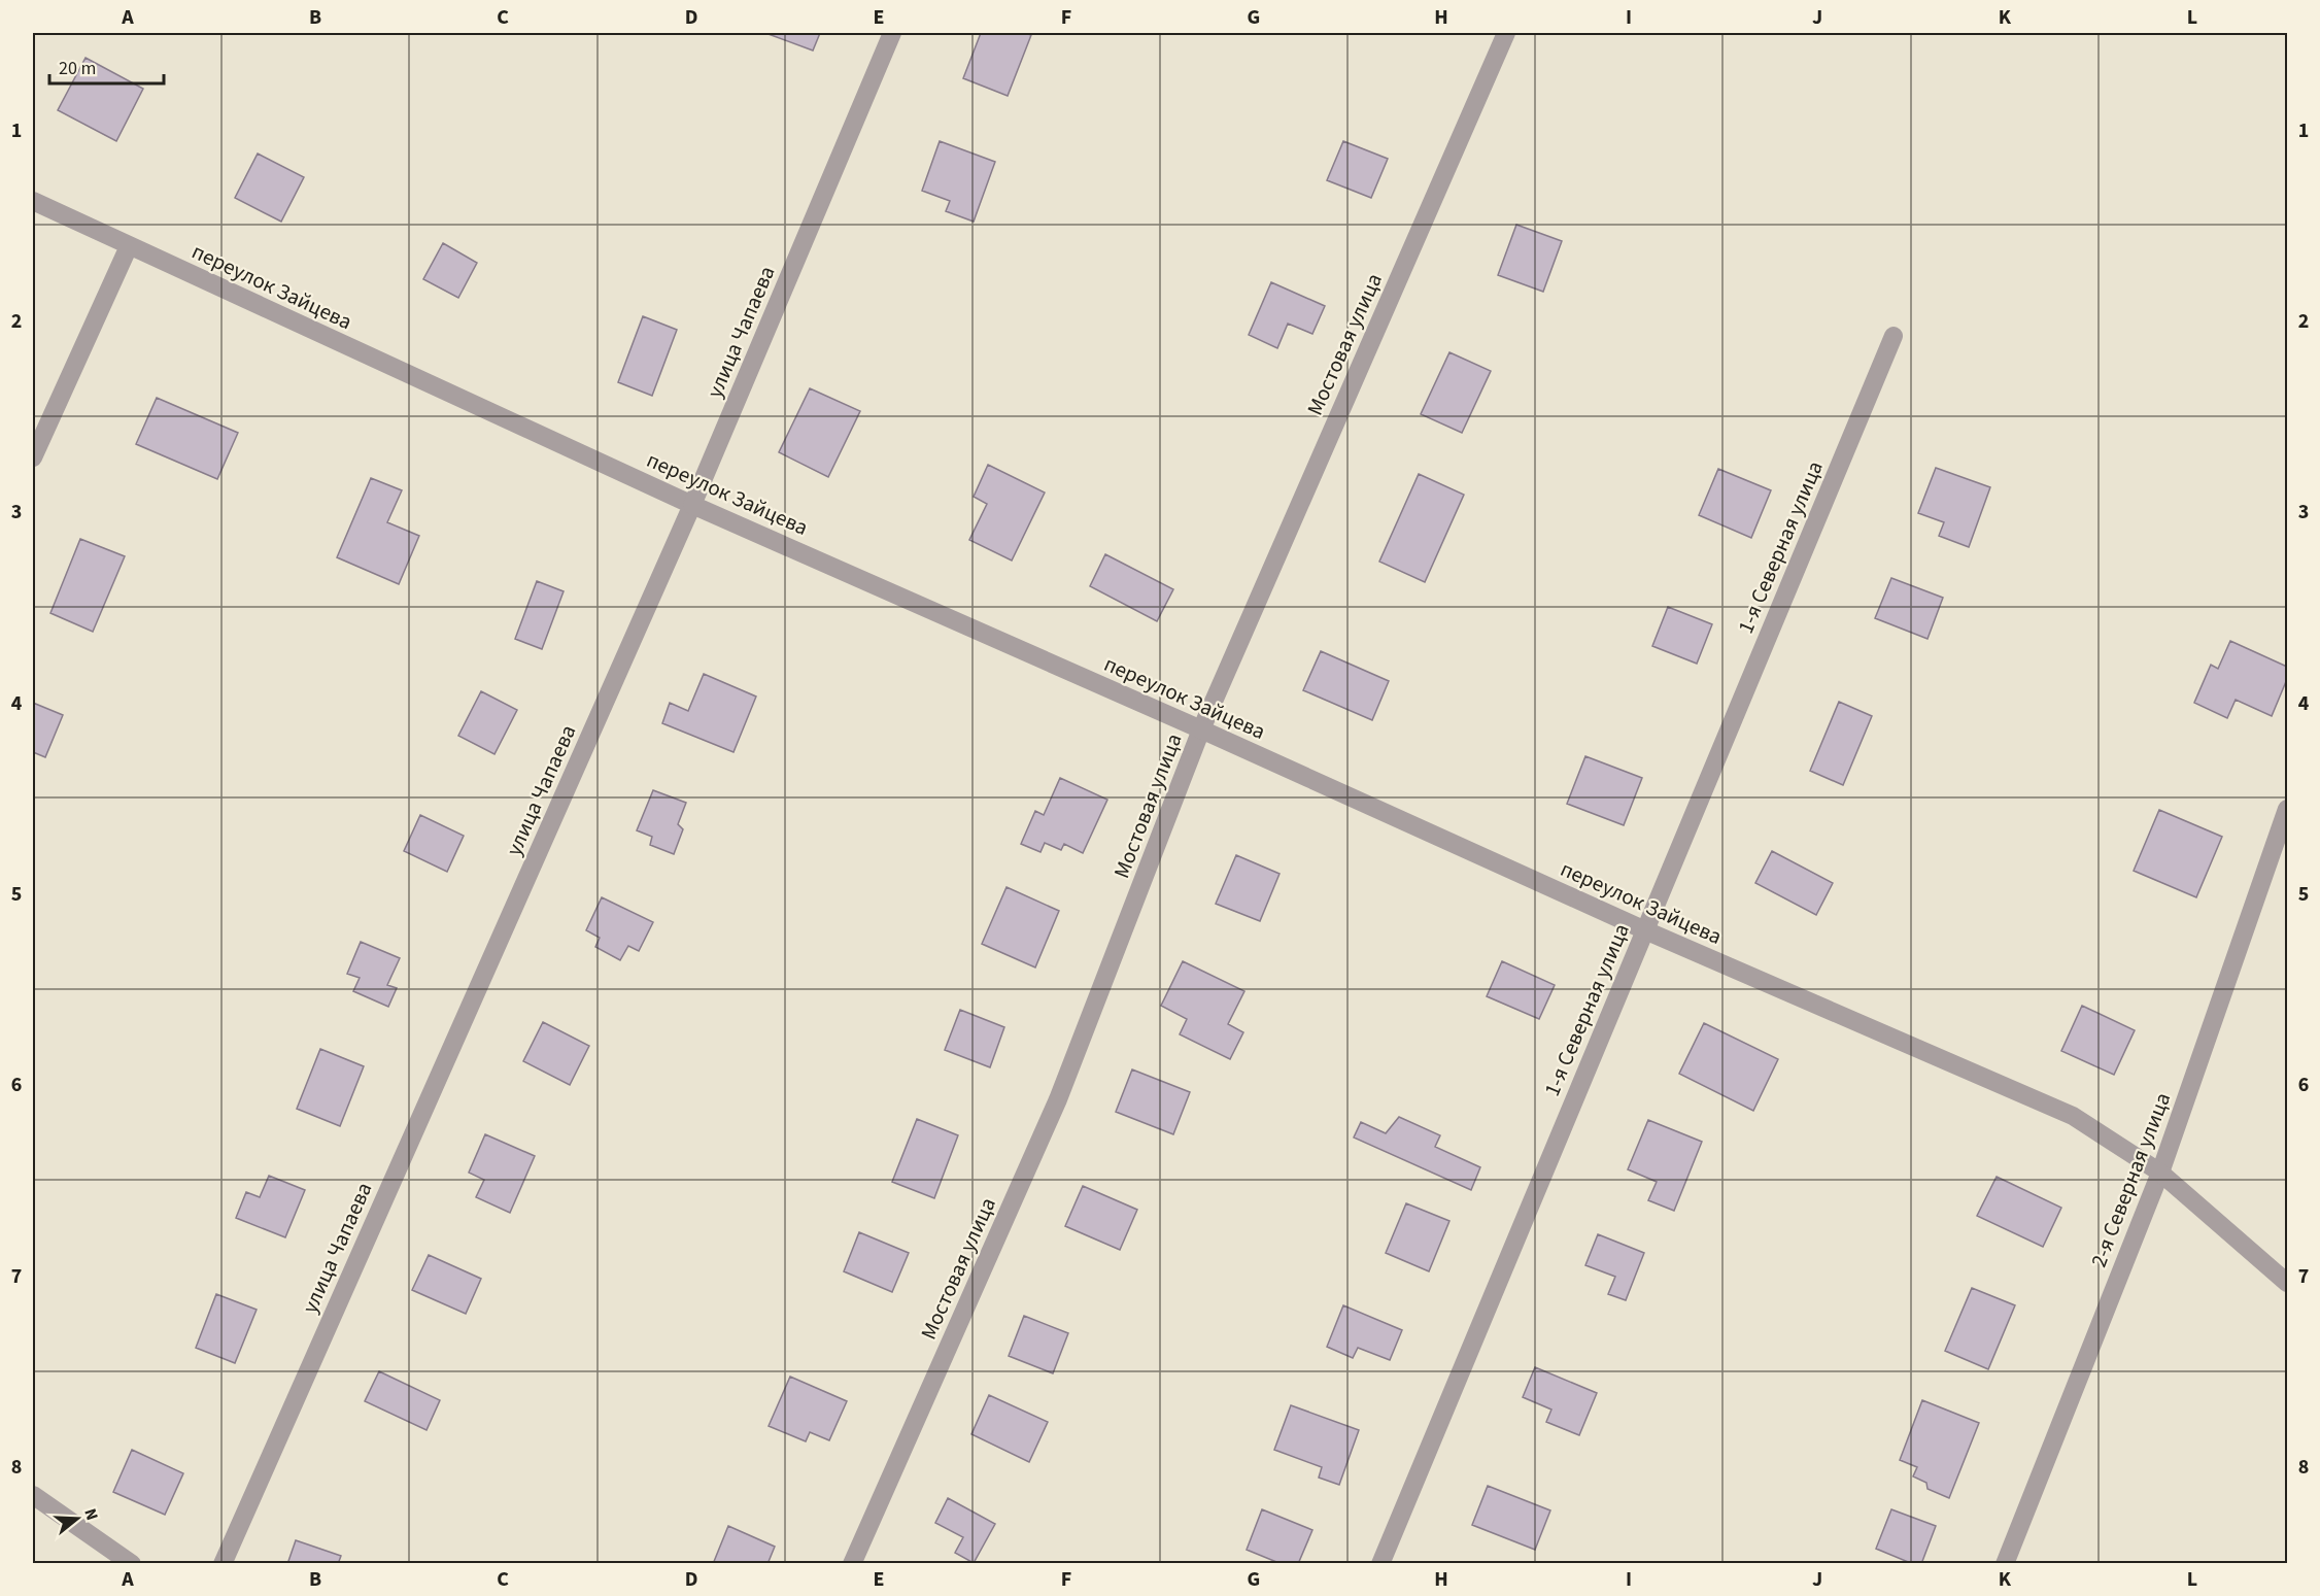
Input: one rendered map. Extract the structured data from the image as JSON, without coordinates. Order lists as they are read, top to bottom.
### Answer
{
  "streets": {
    "street": [
      "переулок Зайцева",
      "улица Чапаева",
      "Мостовая улица",
      "1-я Северная улица",
      "2-я Северная улица"
    ]
  },
  "crossings": [
    ["переулок Зайцева", "улица Чапаева"],
    ["переулок Зайцева", "Мостовая улица"],
    ["переулок Зайцева", "1-я Северная улица"],
    ["переулок Зайцева", "2-я Северная улица"]
  ],
  "scale_bar": "20 m",
  "north": "right",
  "grid": {
    "columns": [
      "A",
      "B",
      "C",
      "D",
      "E",
      "F",
      "G",
      "H",
      "I",
      "J",
      "K",
      "L"
    ],
    "rows": [
      "1",
      "2",
      "3",
      "4",
      "5",
      "6",
      "7",
      "8"
    ]
  }
}
